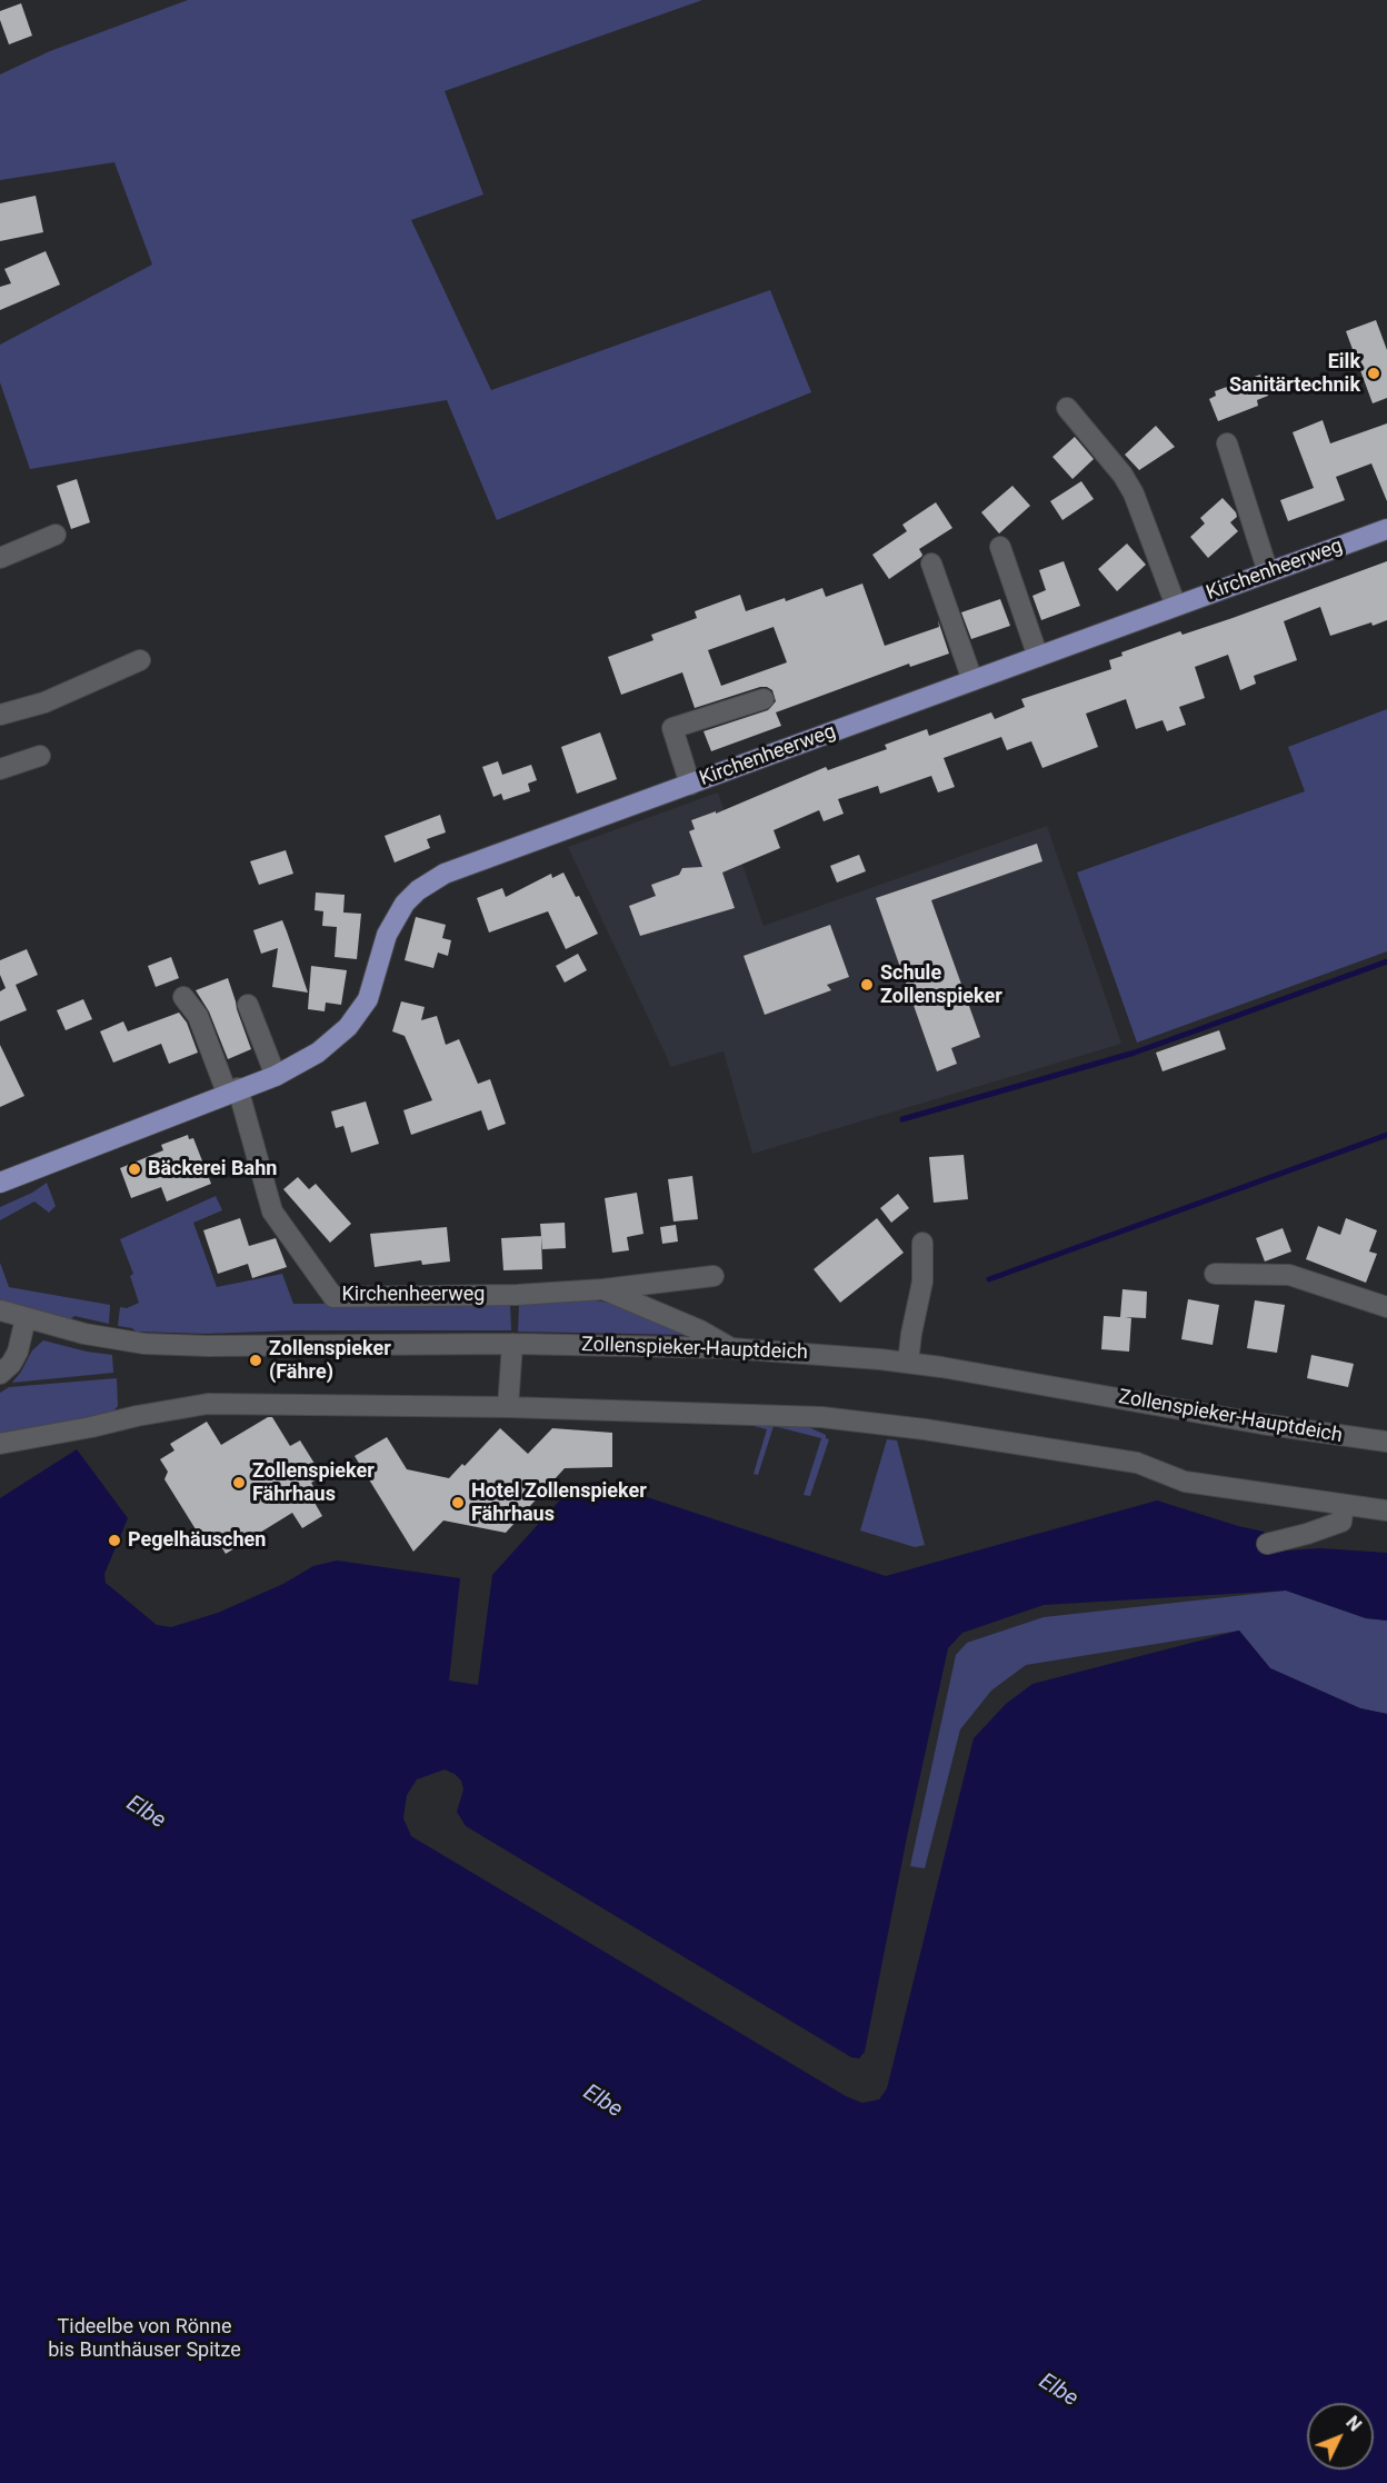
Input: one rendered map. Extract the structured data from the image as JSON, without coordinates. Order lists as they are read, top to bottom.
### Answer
{
  "streets": {
    "main road": ["Kirchenheerweg"],
    "street": ["Zollenspieker-Hauptdeich"]
  },
  "crossings": [
    ["Kirchenheerweg", "Zollenspieker-Hauptdeich"]
  ],
  "water": ["Elbe"],
  "parks": ["Tideelbe von Rönne bis Bunthäuser Spitze"],
  "places": [
    "Eilk Sanitärtechnik",
    "Schule Zollenspieker",
    "Bäckerei Bahn",
    "Zollenspieker (Fähre)",
    "Zollenspieker Fährhaus",
    "Hotel Zollenspieker Fährhaus",
    "Pegelhäuschen"
  ],
  "north": "top right"
}
